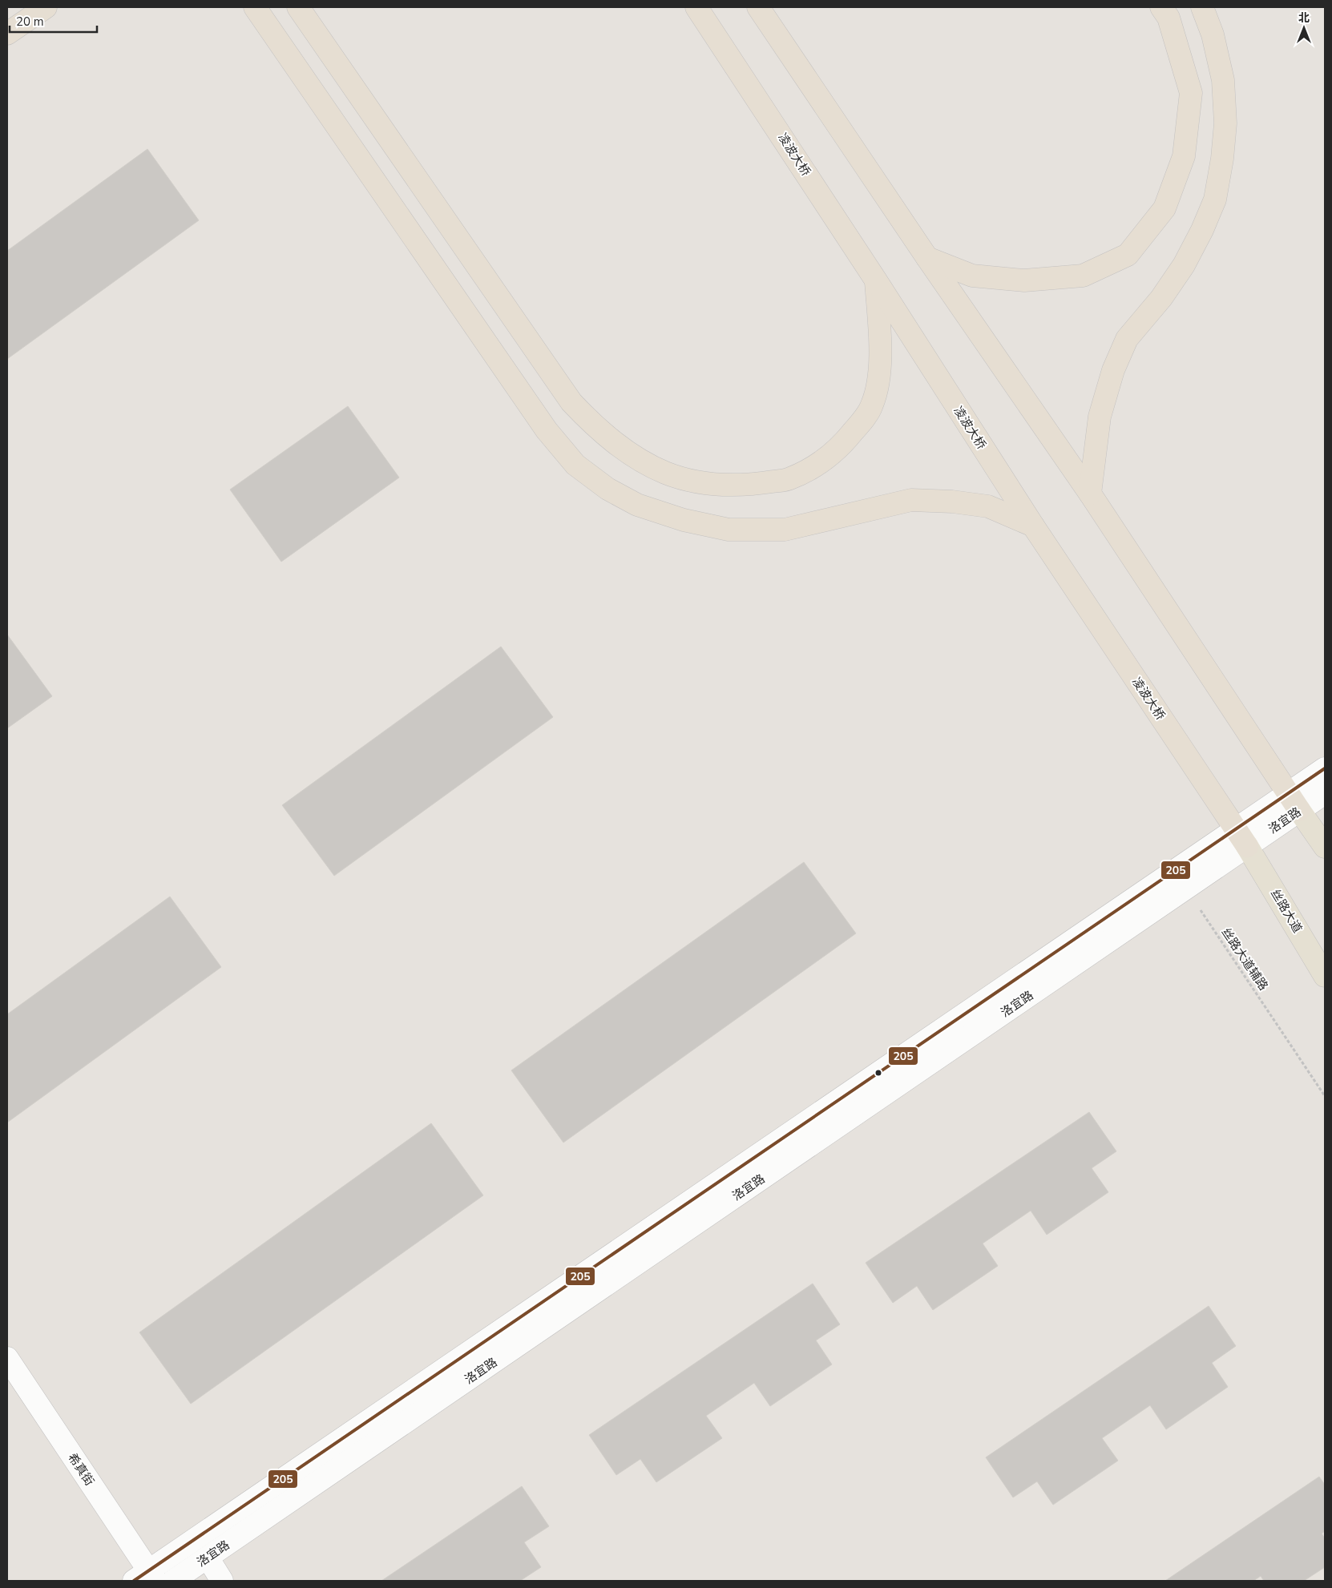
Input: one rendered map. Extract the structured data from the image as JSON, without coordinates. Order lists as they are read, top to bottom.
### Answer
{
  "streets": {
    "highway": ["凌波大桥"],
    "main road": ["丝路大道"],
    "street": ["洛宜路", "希真街"],
    "path": ["丝路大道辅路"]
  },
  "crossings": [
    ["凌波大桥", "洛宜路"],
    ["凌波大桥", "丝路大道"],
    ["洛宜路", "丝路大道"],
    ["洛宜路", "希真街"]
  ],
  "lines": ["transit line 205"],
  "scale_bar": "20 m",
  "north": "top"
}
